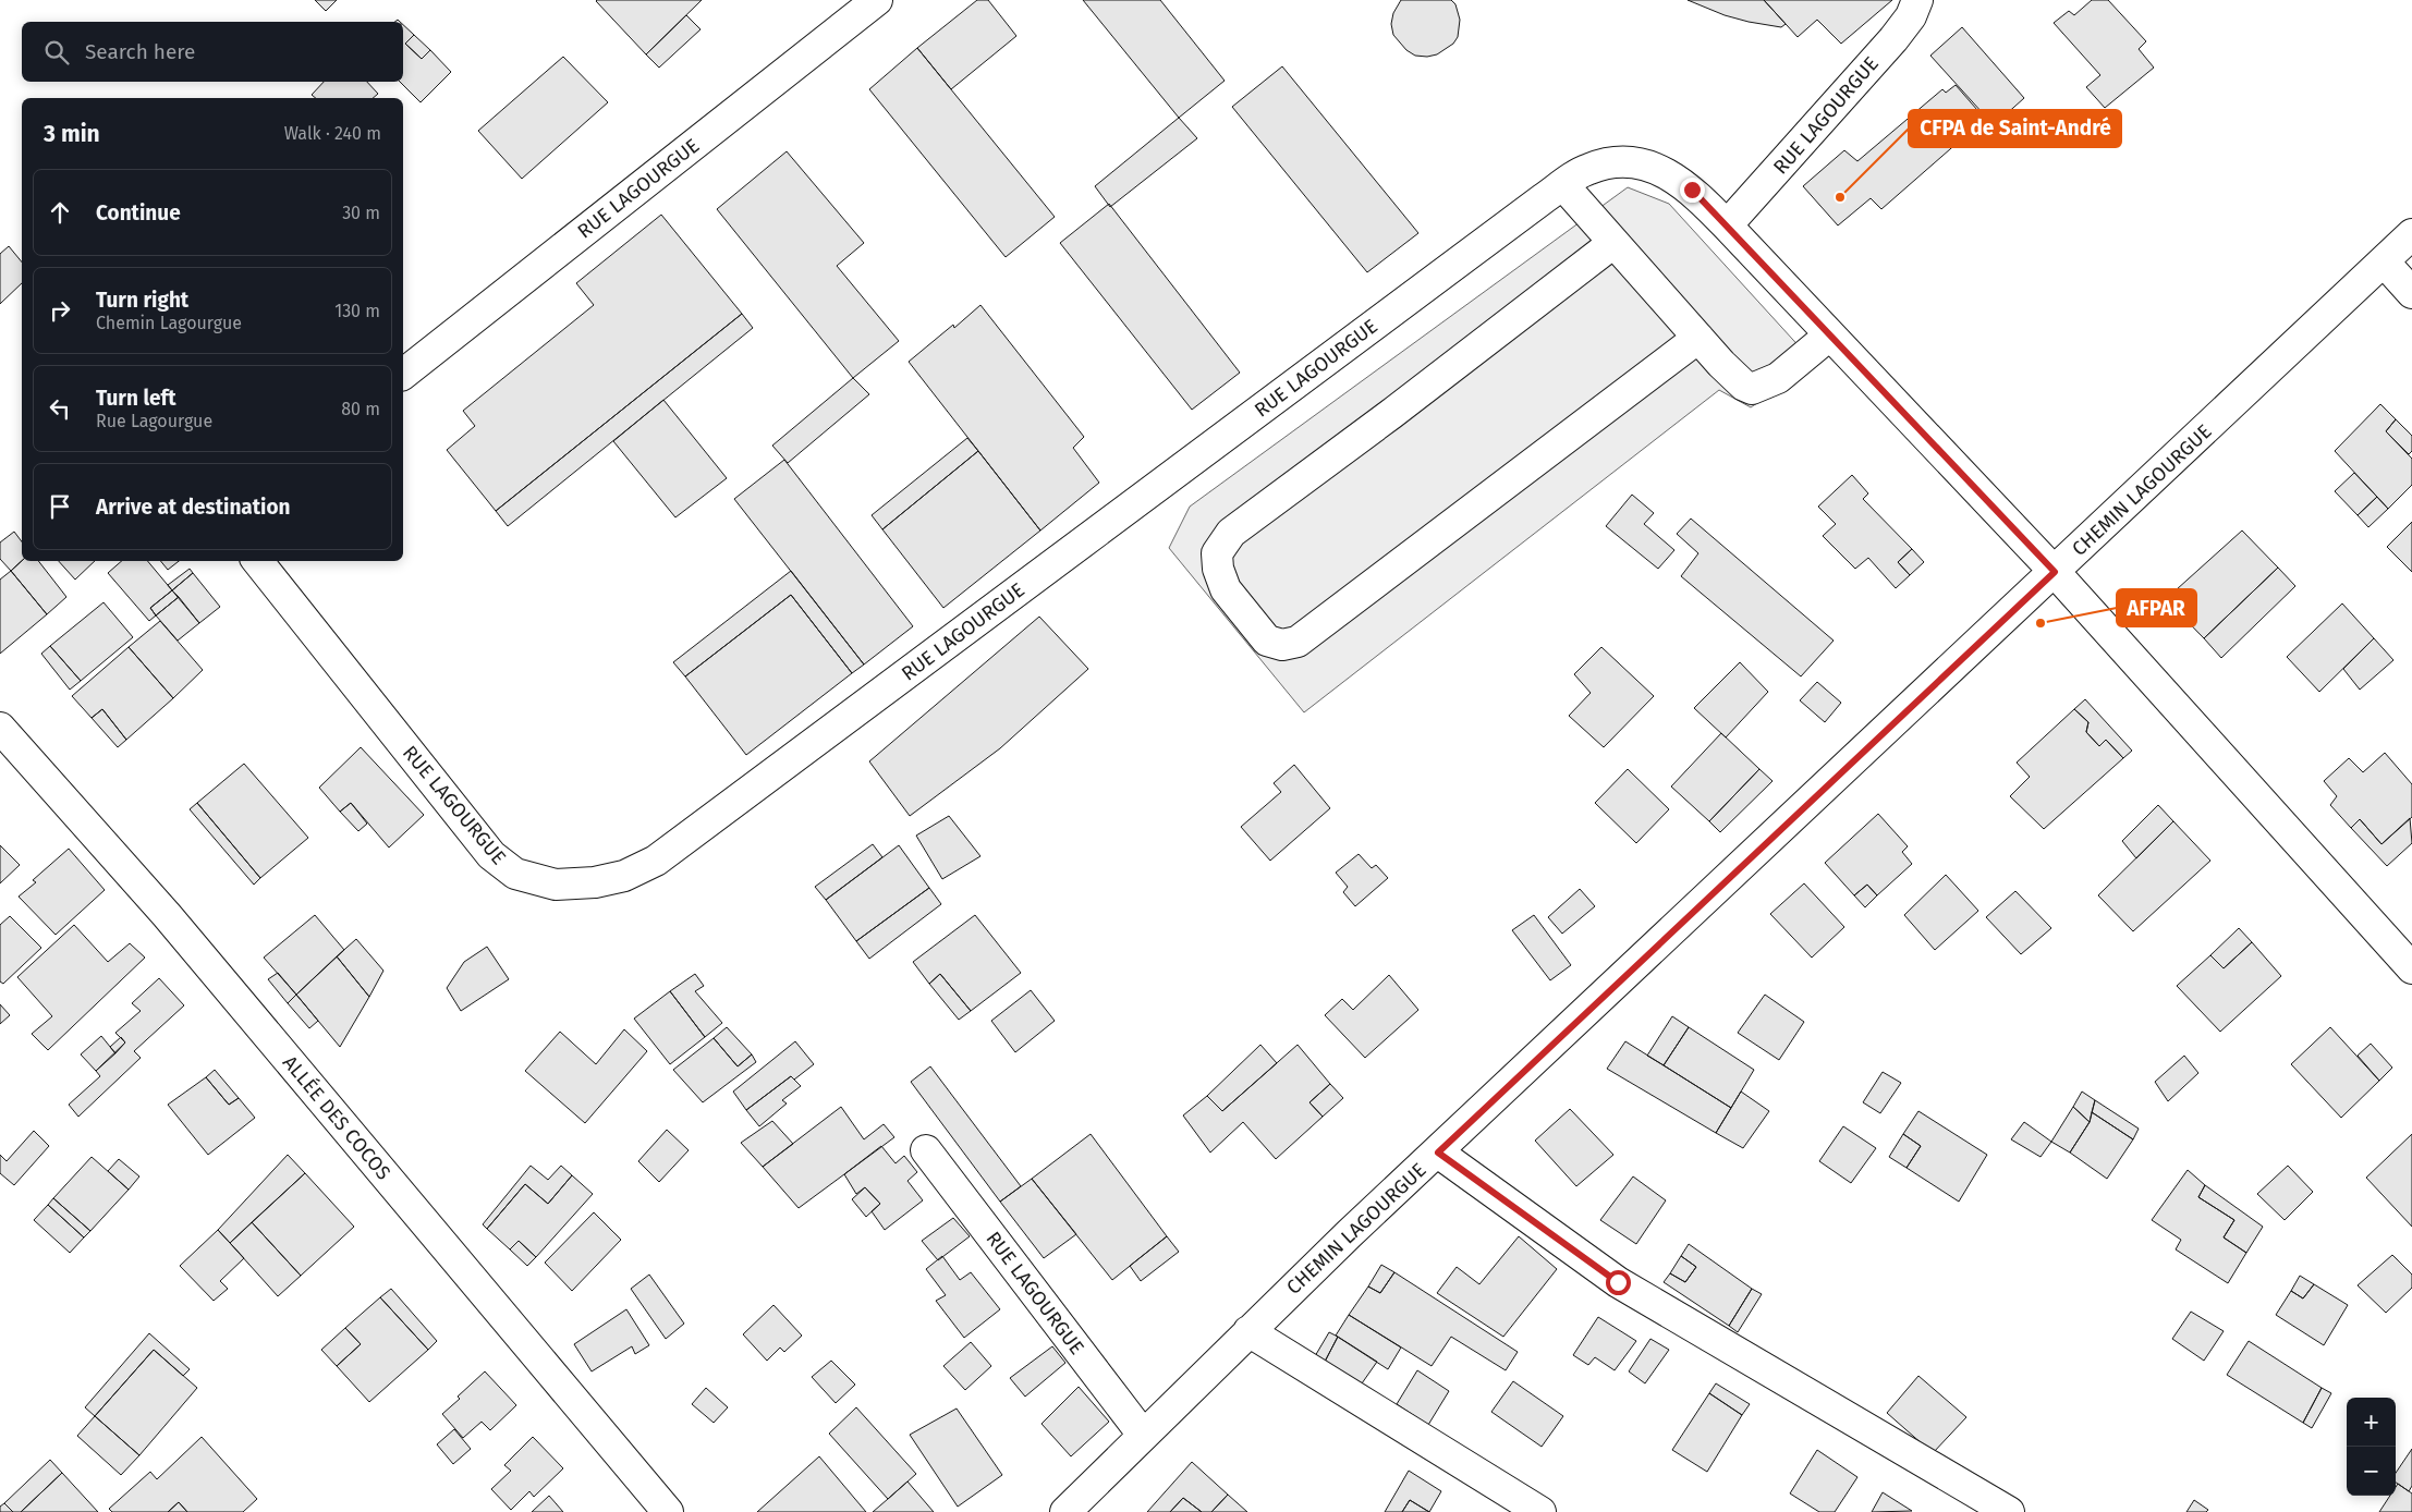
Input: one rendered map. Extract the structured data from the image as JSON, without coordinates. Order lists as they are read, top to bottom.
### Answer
{
  "streets": {
    "street": ["RUE LAGOURGUE", "CHEMIN LAGOURGUE", "ALLÉE DES COCOS"]
  },
  "crossings": [
    ["RUE LAGOURGUE", "CHEMIN LAGOURGUE"]
  ],
  "places": ["CFPA de Saint-André", "AFPAR"],
  "page": {
    "search": "Search here",
    "heading": ["3 min", "Walk · 240 m"],
    "list": [
      ["Continue", "30 m"],
      ["Turn right", "Chemin Lagourgue", "130 m"],
      ["Turn left", "Rue Lagourgue", "80 m"],
      "Arrive at destination"
    ],
    "map_buttons": ["+", "−"]
  }
}
